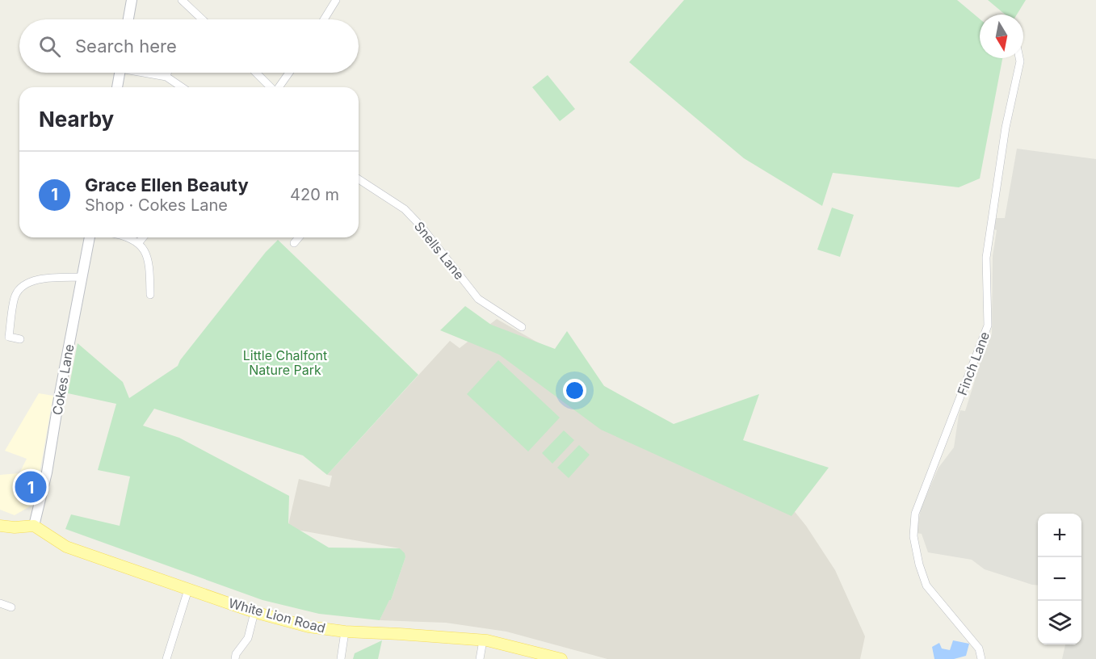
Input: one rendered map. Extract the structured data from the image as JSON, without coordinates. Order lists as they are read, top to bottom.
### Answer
{
  "streets": {
    "main road": ["Cokes Lane", "White Lion Road"],
    "street": ["Snells Lane", "Finch Lane"]
  },
  "crossings": [
    ["Cokes Lane", "White Lion Road"]
  ],
  "parks": ["Little Chalfont Nature Park"],
  "north": "bottom",
  "page": {
    "search": "Search here",
    "heading": "Nearby",
    "list": [
      {
        "mark": "1",
        "name": "Grace Ellen Beauty",
        "note": "Shop · Cokes Lane",
        "value": "420 m"
      }
    ],
    "pins": "1",
    "map_buttons": ["+", "−"]
  }
}
